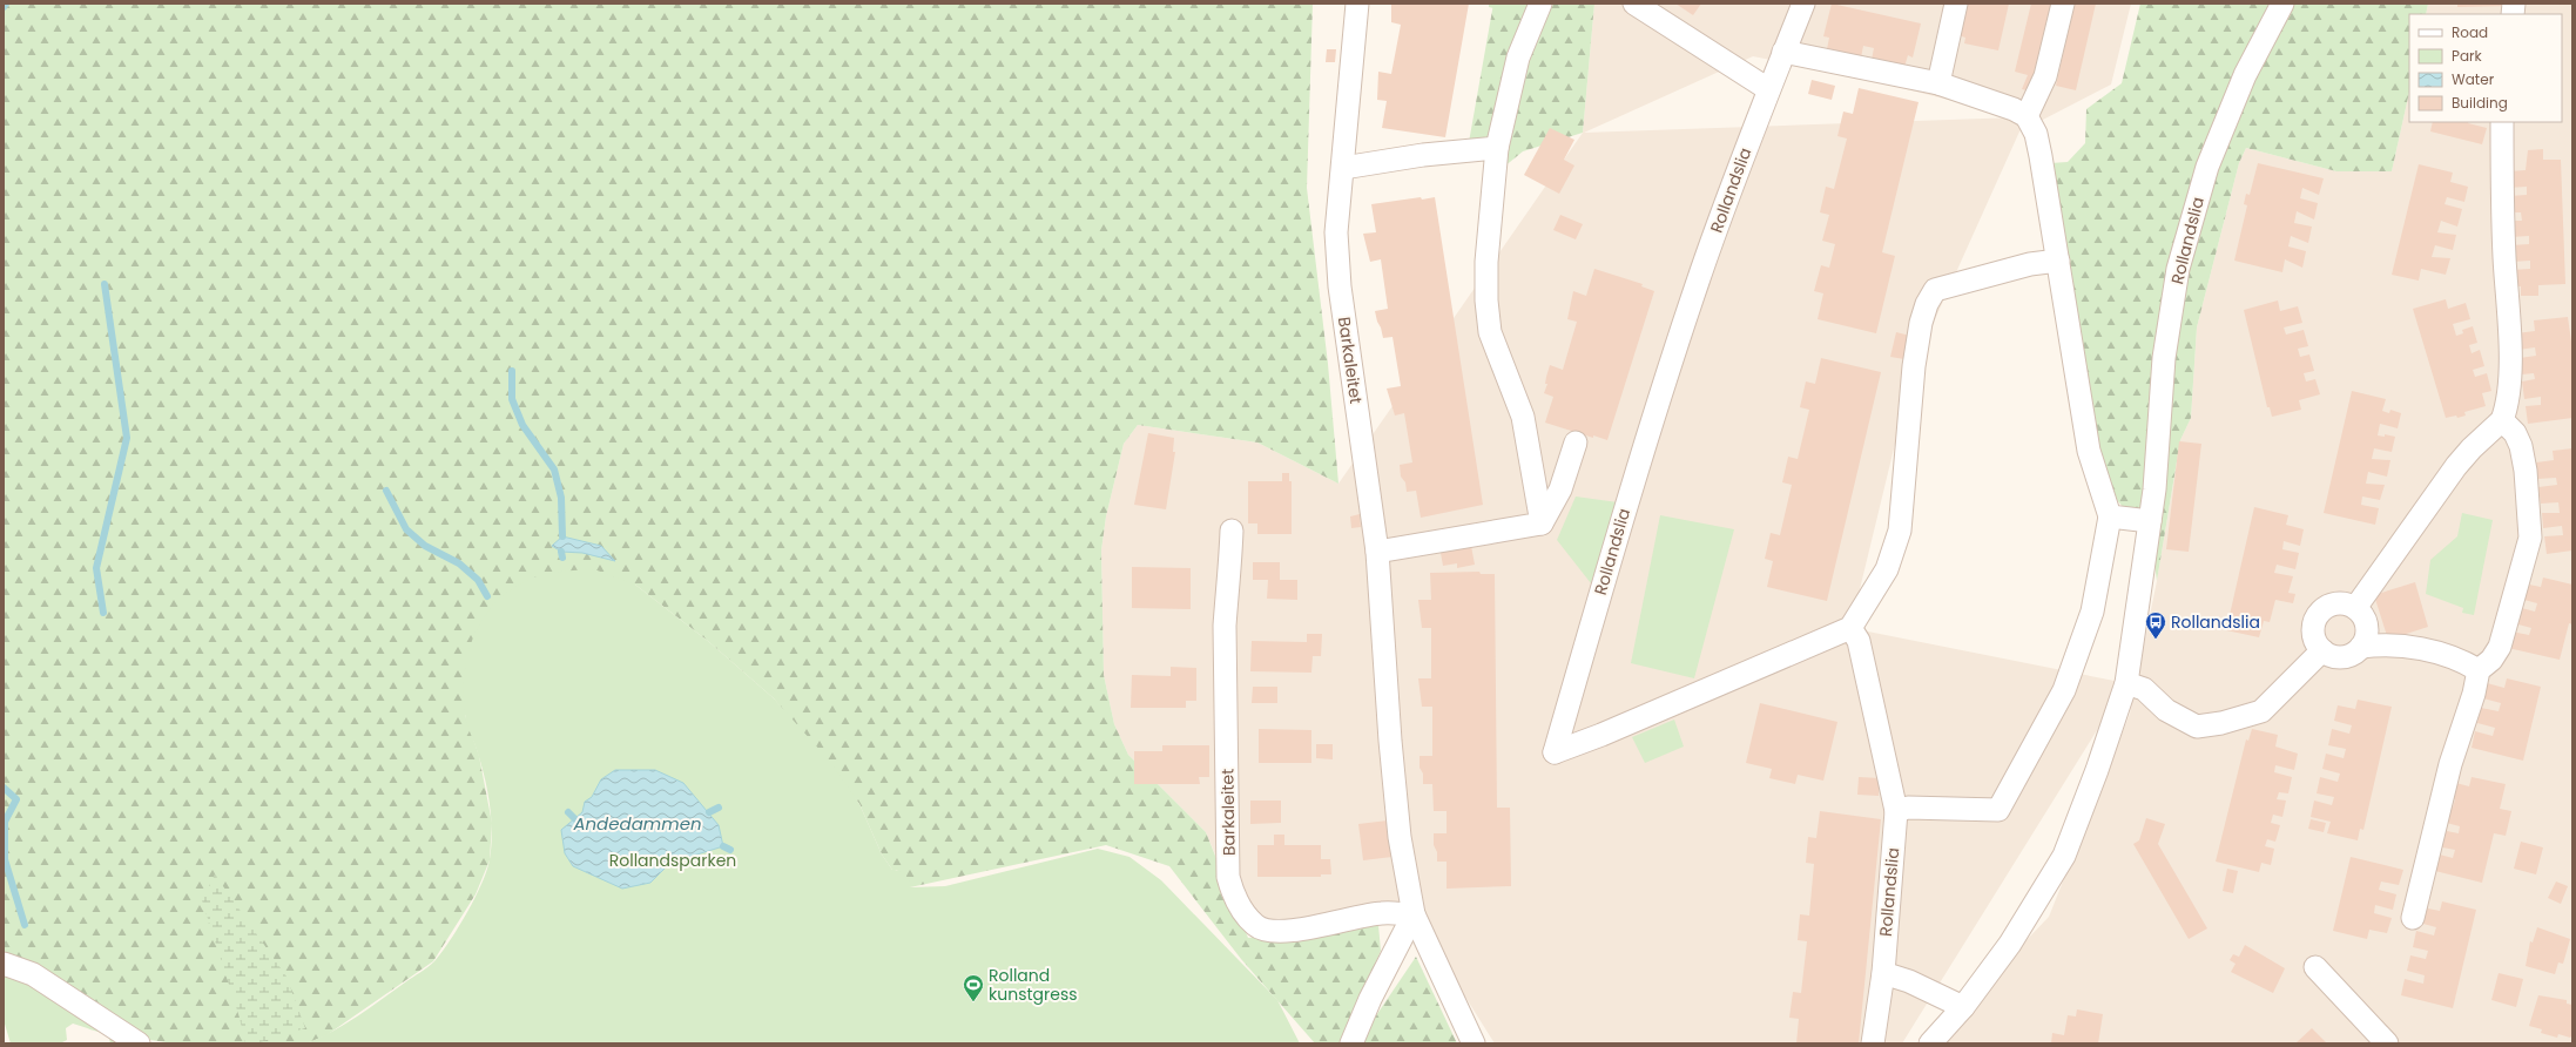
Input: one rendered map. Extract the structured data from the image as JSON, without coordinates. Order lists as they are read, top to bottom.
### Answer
{
  "streets": {
    "street": ["Rollandslia", "Barkaleitet"]
  },
  "water": ["Andedammen"],
  "parks": ["Rollandsparken"],
  "places": {
    "bus stop": ["Rollandslia"],
    "sports": ["Rolland kunstgress"]
  },
  "legend": [
    "Road",
    "Park",
    "Water",
    "Building"
  ]
}
